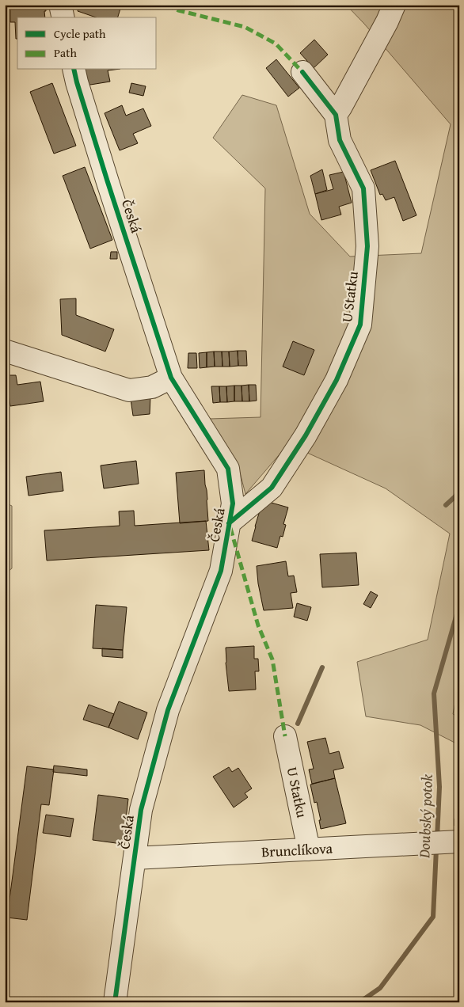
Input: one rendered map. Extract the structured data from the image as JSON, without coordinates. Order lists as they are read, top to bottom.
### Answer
{
  "streets": {
    "street": ["Česká", "U Statku", "Brunclíkova"]
  },
  "crossings": [
    ["Česká", "U Statku"],
    ["Česká", "Brunclíkova"],
    ["U Statku", "Brunclíkova"]
  ],
  "water": ["Doubský potok"],
  "legend": ["Cycle path", "Path"]
}
